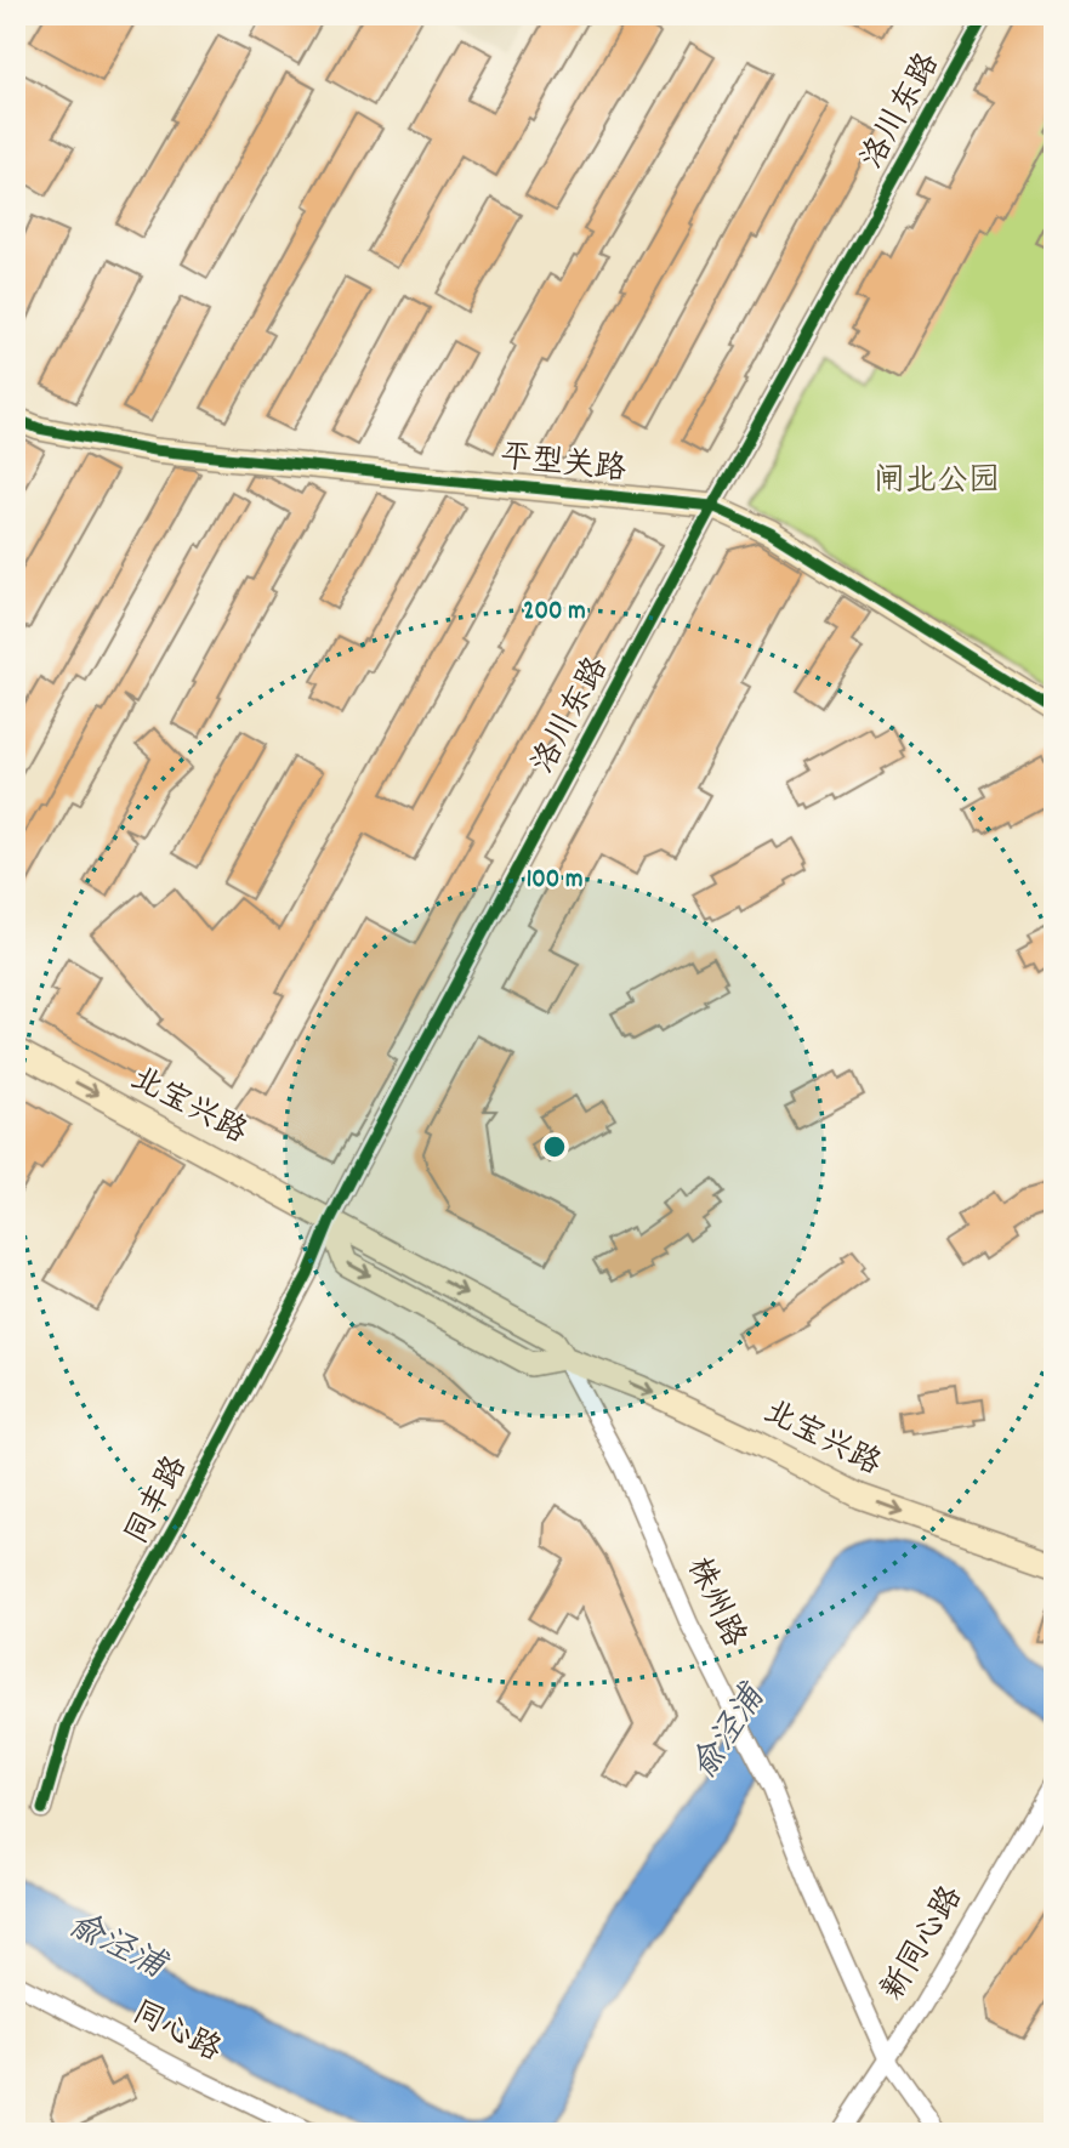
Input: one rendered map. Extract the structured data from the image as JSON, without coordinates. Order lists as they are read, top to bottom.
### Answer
{
  "streets": {
    "street": [
      "洛川东路",
      "平型关路",
      "北宝兴路",
      "同丰路",
      "株州路",
      "新同心路",
      "同心路"
    ]
  },
  "crossings": [
    ["洛川东路", "平型关路"],
    ["洛川东路", "北宝兴路"],
    ["洛川东路", "同丰路"],
    ["北宝兴路", "同丰路"],
    ["北宝兴路", "株州路"],
    ["株州路", "新同心路"]
  ],
  "one_way": ["北宝兴路"],
  "water": ["俞泾浦"],
  "parks": ["闸北公园"],
  "rings": ["200 m", "100 m"]
}
